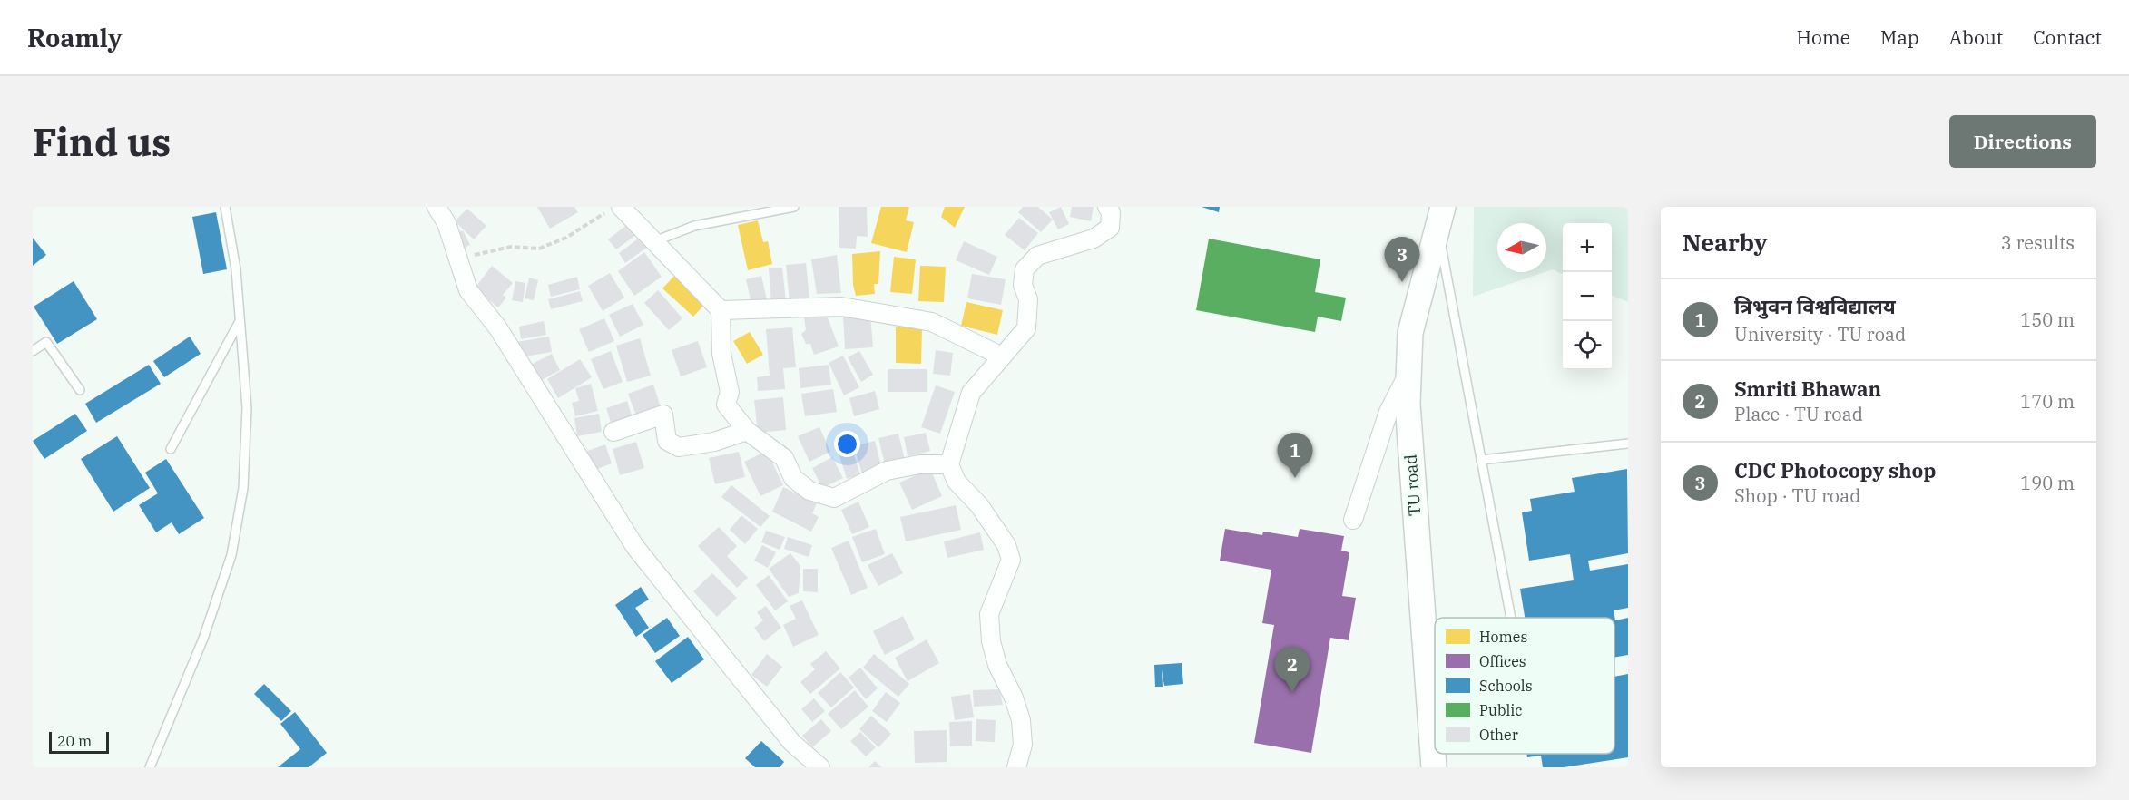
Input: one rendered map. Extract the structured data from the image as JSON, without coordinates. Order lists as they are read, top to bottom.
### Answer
{
  "streets": {
    "street": ["TU road"]
  },
  "legend": [
    "Homes",
    "Offices",
    "Schools",
    "Public",
    "Other"
  ],
  "scale_bar": "20 m",
  "north": "left",
  "page": {
    "header": "Roamly",
    "nav": [
      "Home",
      "Map",
      "About",
      "Contact"
    ],
    "buttons": "Directions",
    "title": "Find us",
    "heading": ["Nearby", "3 results"],
    "map_buttons": ["+", "−"],
    "pins": ["3", "1", "2"],
    "list": [
      {
        "mark": "1",
        "name": "त्रिभुवन विश्वविद्यालय",
        "note": "University · TU road",
        "value": "150 m"
      },
      {
        "mark": "2",
        "name": "Smriti Bhawan",
        "note": "Place · TU road",
        "value": "170 m"
      },
      {
        "mark": "3",
        "name": "CDC Photocopy shop",
        "note": "Shop · TU road",
        "value": "190 m"
      }
    ],
    "scale": "20 m"
  }
}
